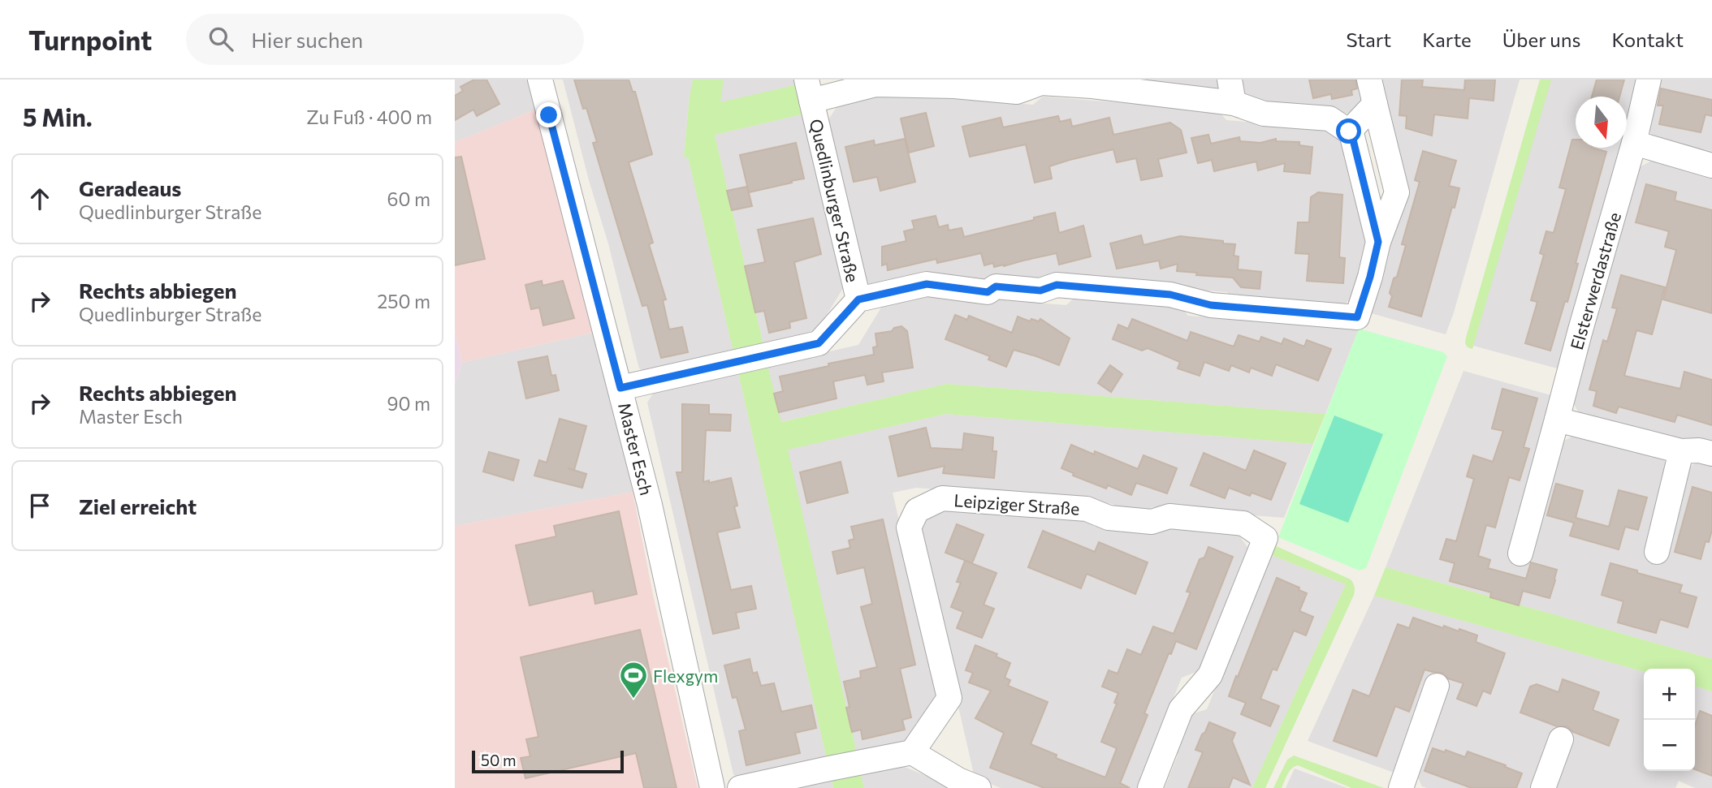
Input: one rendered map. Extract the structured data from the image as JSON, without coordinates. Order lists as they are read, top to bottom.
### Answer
{
  "streets": {
    "street": [
      "Quedlinburger Straße",
      "Elsterwerdastraße",
      "Master Esch",
      "Leipziger Straße"
    ]
  },
  "crossings": [
    ["Quedlinburger Straße", "Master Esch"]
  ],
  "places": {
    "sports": ["Flexgym"]
  },
  "scale_bar": "50 m",
  "north": "bottom",
  "page": {
    "header": "Turnpoint",
    "search": "Hier suchen",
    "nav": [
      "Start",
      "Karte",
      "Über uns",
      "Kontakt"
    ],
    "heading": ["5 Min.", "Zu Fuß · 400 m"],
    "list": [
      ["Geradeaus", "Quedlinburger Straße", "60 m"],
      ["Rechts abbiegen", "Quedlinburger Straße", "250 m"],
      ["Rechts abbiegen", "Master Esch", "90 m"],
      "Ziel erreicht"
    ],
    "map_buttons": ["+", "−"],
    "scale": "50 m"
  }
}
